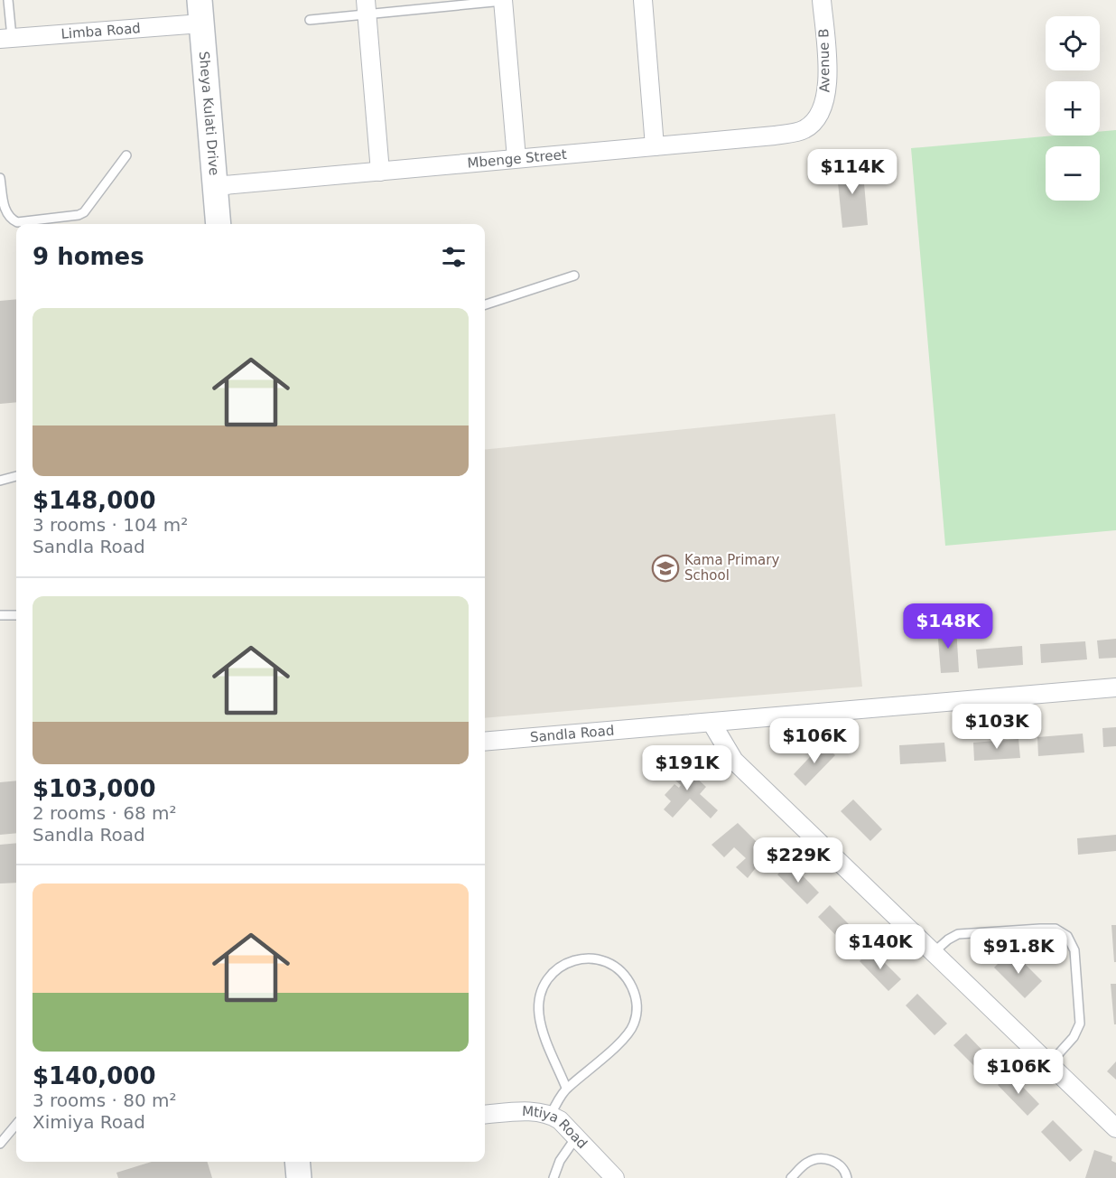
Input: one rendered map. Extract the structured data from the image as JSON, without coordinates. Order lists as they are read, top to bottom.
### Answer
{
  "streets": {
    "street": [
      "Limba Road",
      "Avenue B",
      "Sheya Kulati Drive",
      "Mbenge Street",
      "Sandla Road",
      "Mtiya Road"
    ]
  },
  "crossings": [
    ["Limba Road", "Sheya Kulati Drive"],
    ["Avenue B", "Mbenge Street"],
    ["Sheya Kulati Drive", "Mbenge Street"]
  ],
  "places": {
    "school or university": ["Kama Primary School"]
  },
  "page": {
    "map_buttons": ["+", "−"],
    "price": [
      "$114K",
      "$148K",
      "$103K",
      "$106K",
      "$191K",
      "$229K",
      "$140K",
      "$91.8K",
      "$106K"
    ],
    "heading": "9 homes",
    "list": [
      {
        "name": "$148,000",
        "note": "3 rooms · 104 m² · Sandla Road"
      },
      {
        "name": "$103,000",
        "note": "2 rooms · 68 m² · Sandla Road"
      },
      {
        "name": "$140,000",
        "note": "3 rooms · 80 m² · Ximiya Road"
      }
    ]
  }
}
